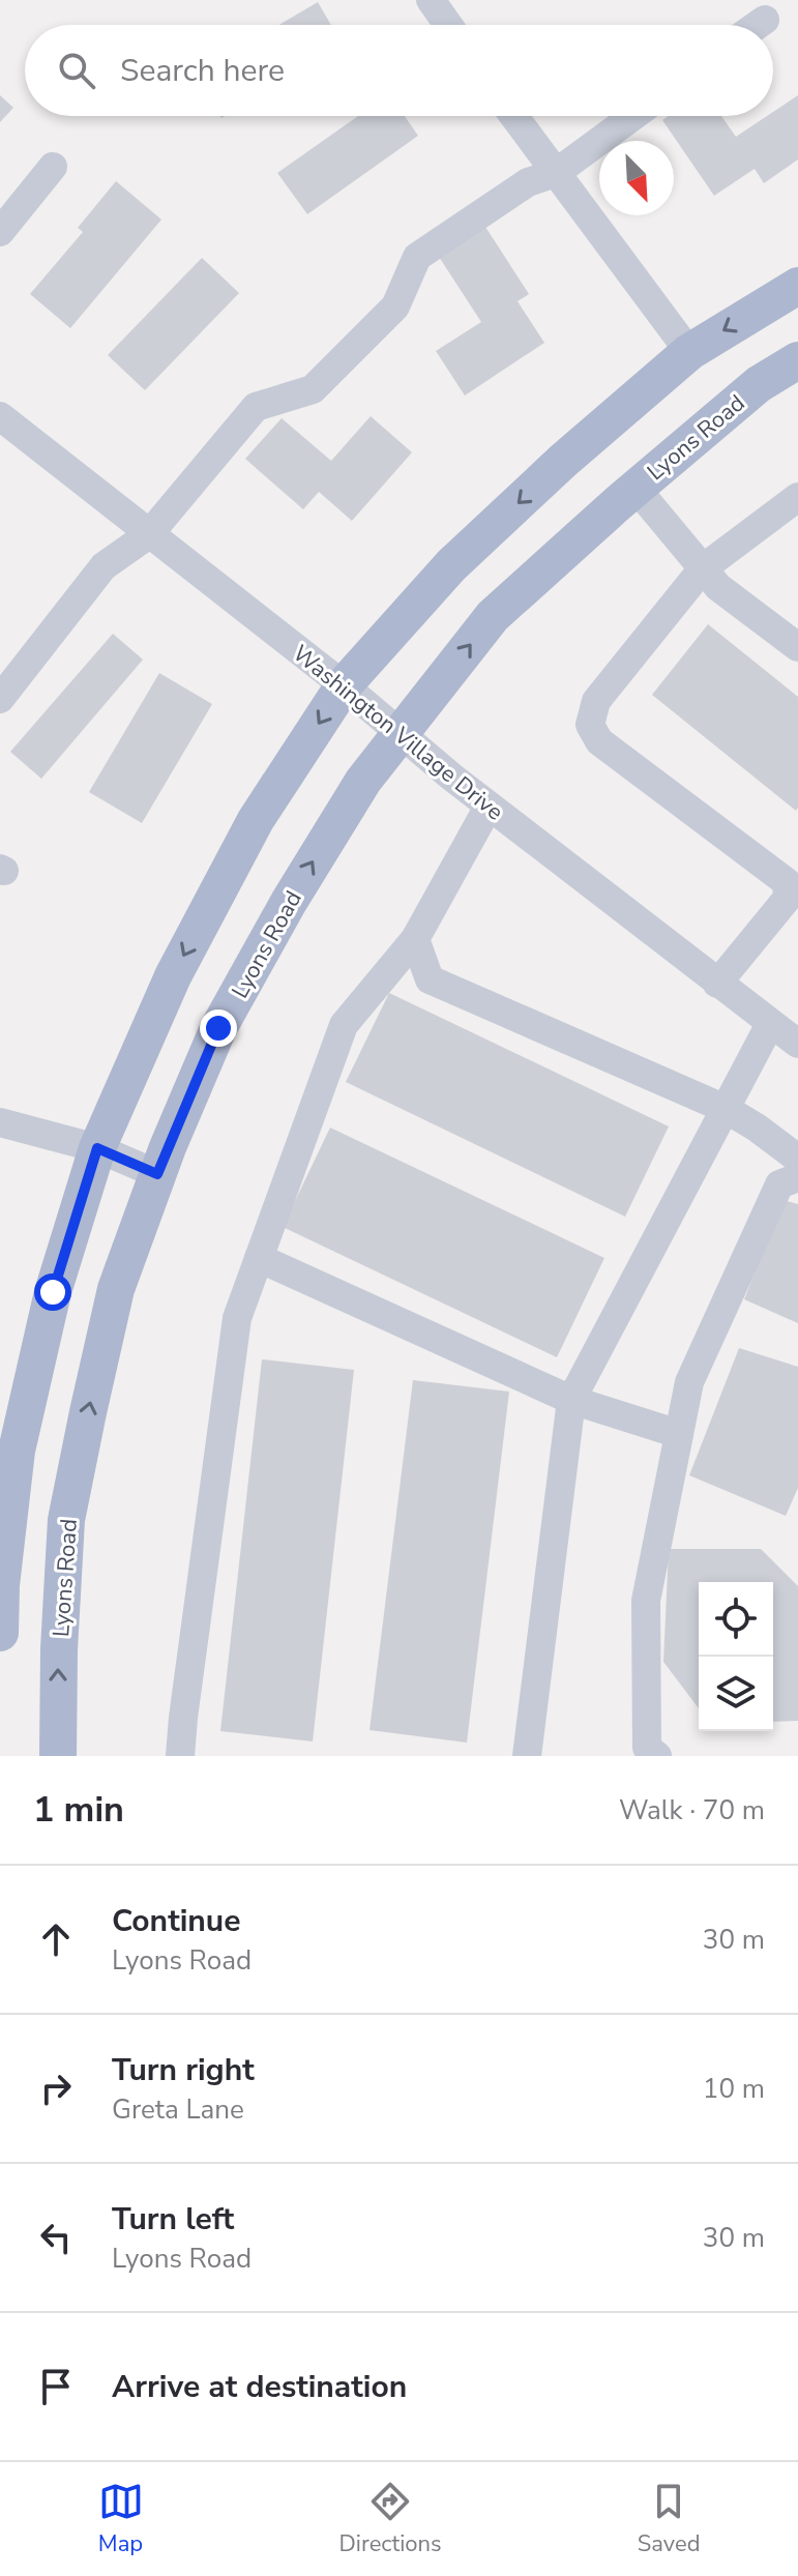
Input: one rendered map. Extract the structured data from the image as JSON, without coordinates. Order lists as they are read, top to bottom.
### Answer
{
  "streets": {
    "main road": ["Lyons Road"],
    "street": ["Washington Village Drive"]
  },
  "crossings": [
    ["Lyons Road", "Washington Village Drive"]
  ],
  "north": "bottom right",
  "page": {
    "search": "Search here",
    "heading": ["1 min", "Walk · 70 m"],
    "list": [
      ["Continue", "Lyons Road", "30 m"],
      ["Turn right", "Greta Lane", "10 m"],
      ["Turn left", "Lyons Road", "30 m"],
      "Arrive at destination"
    ],
    "nav": ["Map", "Directions", "Saved"]
  }
}
